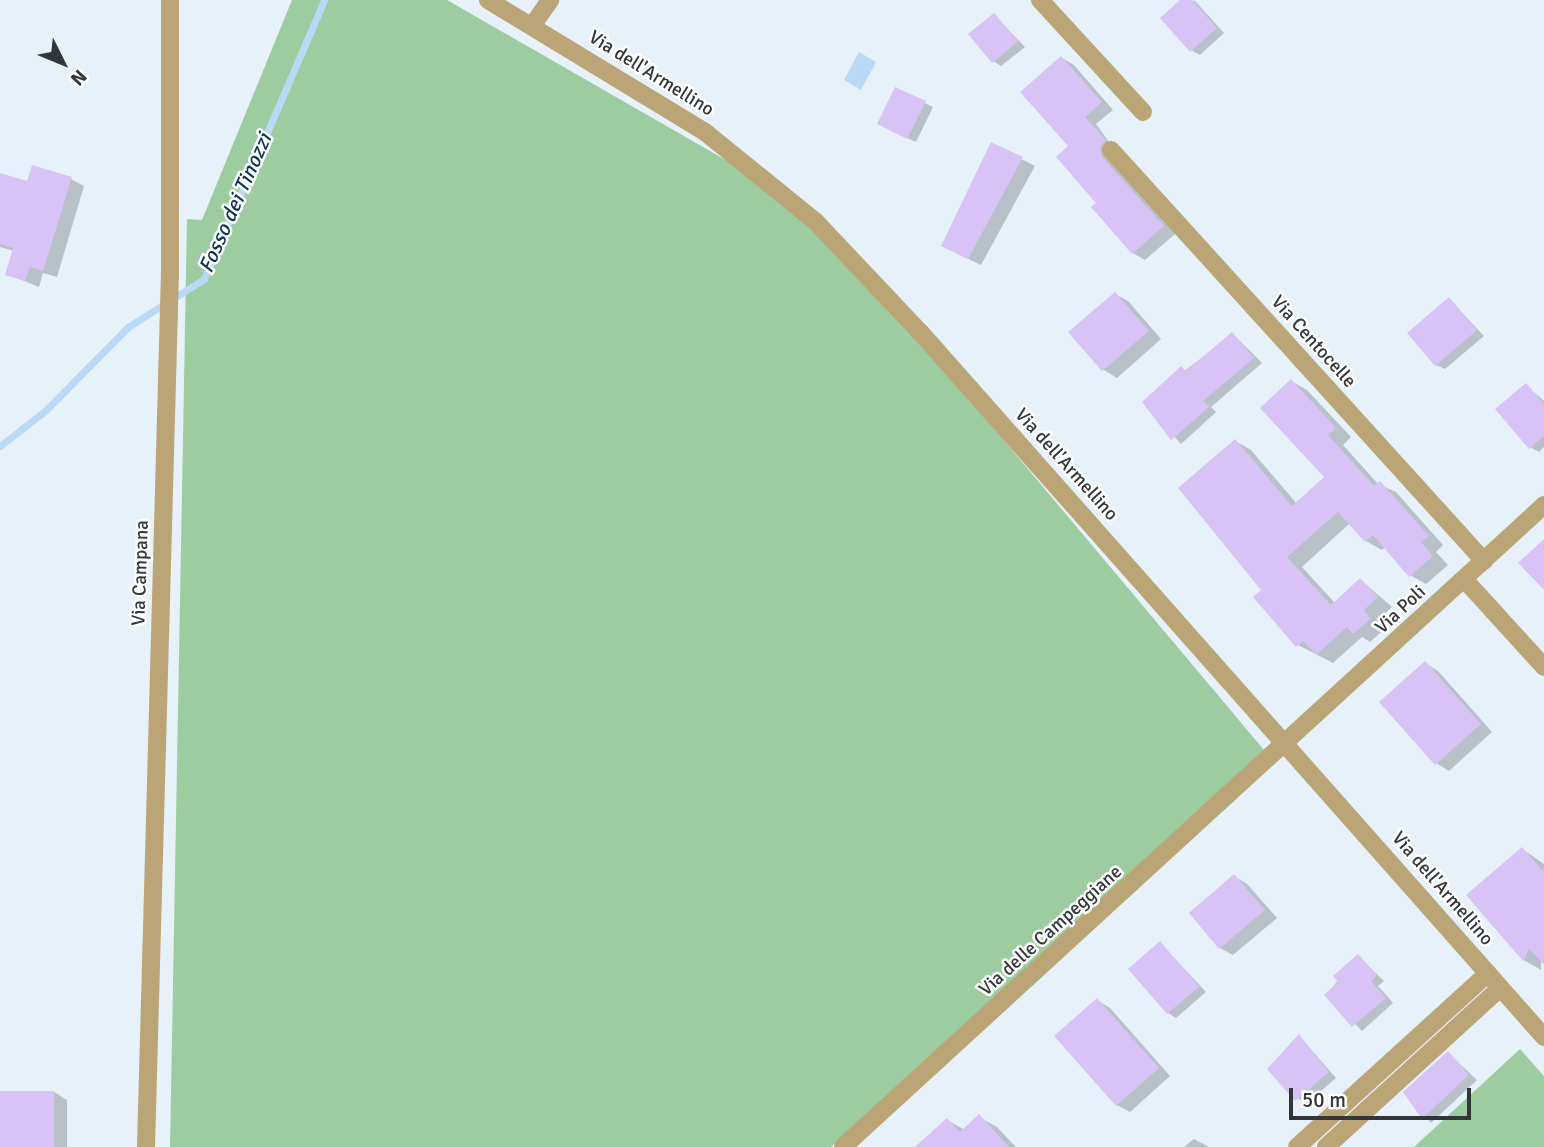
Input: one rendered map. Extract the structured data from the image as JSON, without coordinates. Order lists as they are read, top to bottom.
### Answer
{
  "streets": {
    "street": [
      "Via dell'Armellino",
      "Via Centocelle",
      "Via Campana",
      "Via Poli",
      "Via delle Campeggiane"
    ]
  },
  "crossings": [
    ["Via dell'Armellino", "Via Poli"],
    ["Via dell'Armellino", "Via delle Campeggiane"],
    ["Via Centocelle", "Via Poli"],
    ["Via Poli", "Via delle Campeggiane"]
  ],
  "water": ["Fosso dei Tinozzi"],
  "scale_bar": "50 m",
  "north": "bottom right"
}
